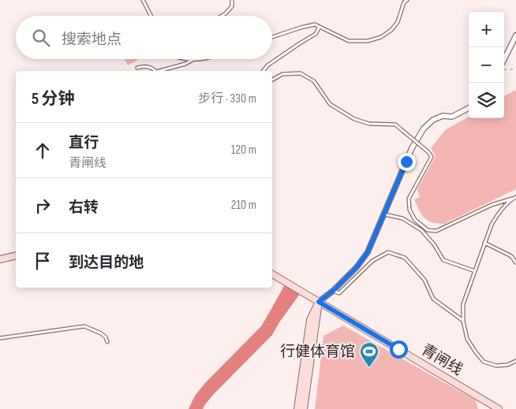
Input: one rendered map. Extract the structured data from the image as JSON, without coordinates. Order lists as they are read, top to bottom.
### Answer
{
  "streets": {
    "main road": ["青闸线"]
  },
  "places": {
    "sports": ["行健体育馆"]
  },
  "page": {
    "map_buttons": ["+", "−"],
    "search": "搜索地点",
    "heading": ["5 分钟", "步行 · 330 m"],
    "list": [
      ["直行", "青闸线", "120 m"],
      ["右转", "210 m"],
      "到达目的地"
    ]
  }
}
